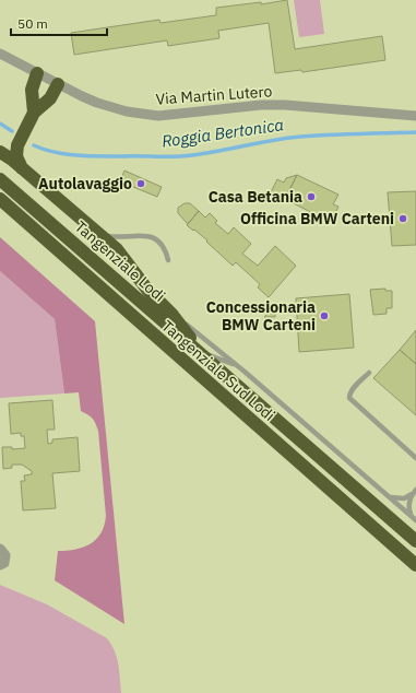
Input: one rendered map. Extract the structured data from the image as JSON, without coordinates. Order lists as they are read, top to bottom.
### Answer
{
  "streets": {
    "highway": ["Tangenziale Lodi", "Tangenziale Sud Lodi"],
    "street": ["Via Martin Lutero"]
  },
  "water": ["Roggia Bertonica"],
  "places": [
    "Autolavaggio",
    "Casa Betania",
    "Officina BMW Carteni",
    "Concessionaria BMW Carteni"
  ],
  "scale_bar": "50 m"
}
